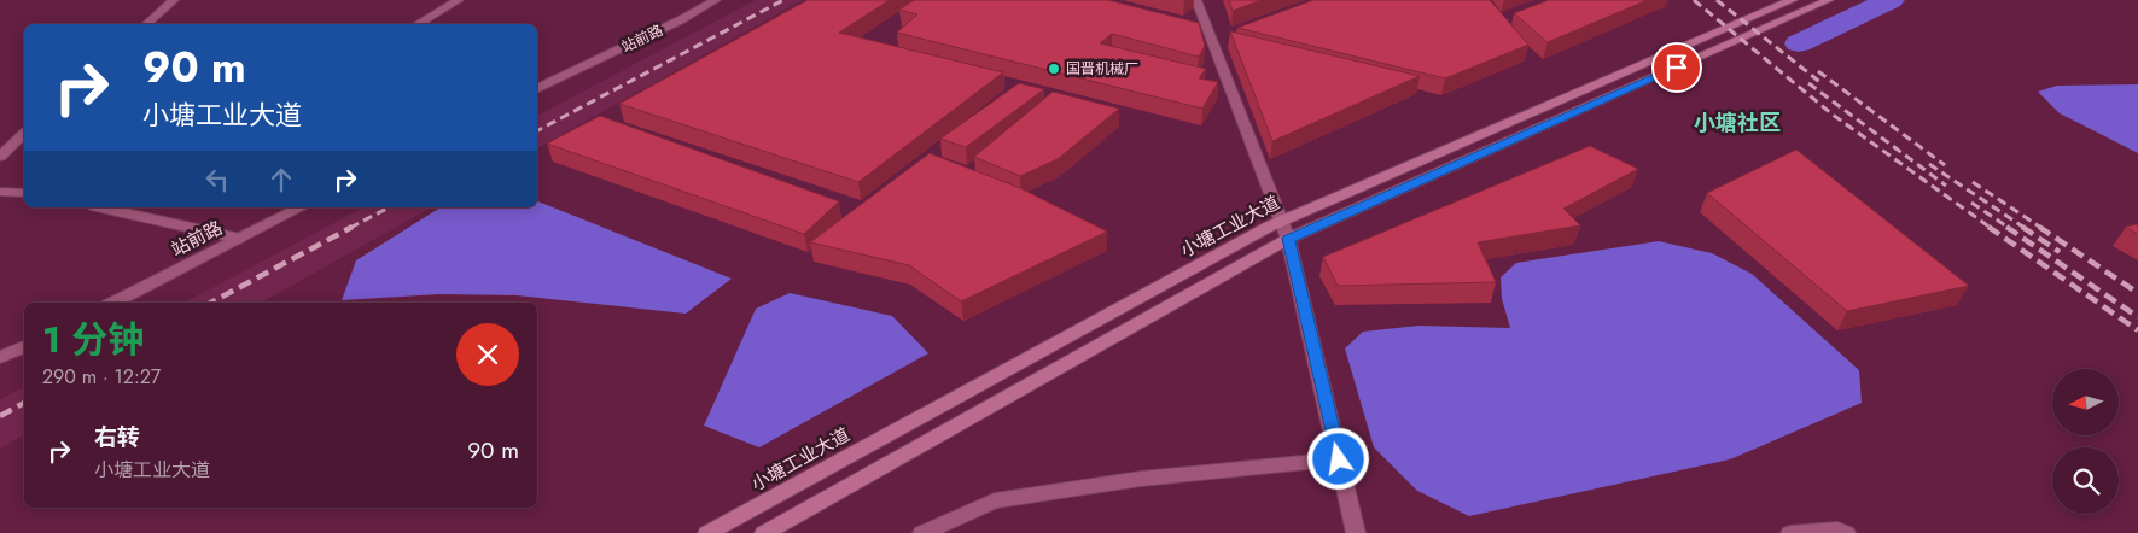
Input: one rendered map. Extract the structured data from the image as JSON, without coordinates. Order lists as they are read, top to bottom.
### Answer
{
  "streets": {
    "main road": ["小塘工业大道"],
    "street": ["站前路"]
  },
  "districts": ["小塘社区"],
  "places": ["国晋机械厂"],
  "north": "left",
  "page": {
    "turn": ["90 m", "小塘工业大道"],
    "heading": ["1 分钟", "290 m · 12:27"],
    "list": [
      {
        "name": "右转",
        "note": "小塘工业大道",
        "value": "90 m"
      }
    ]
  }
}
